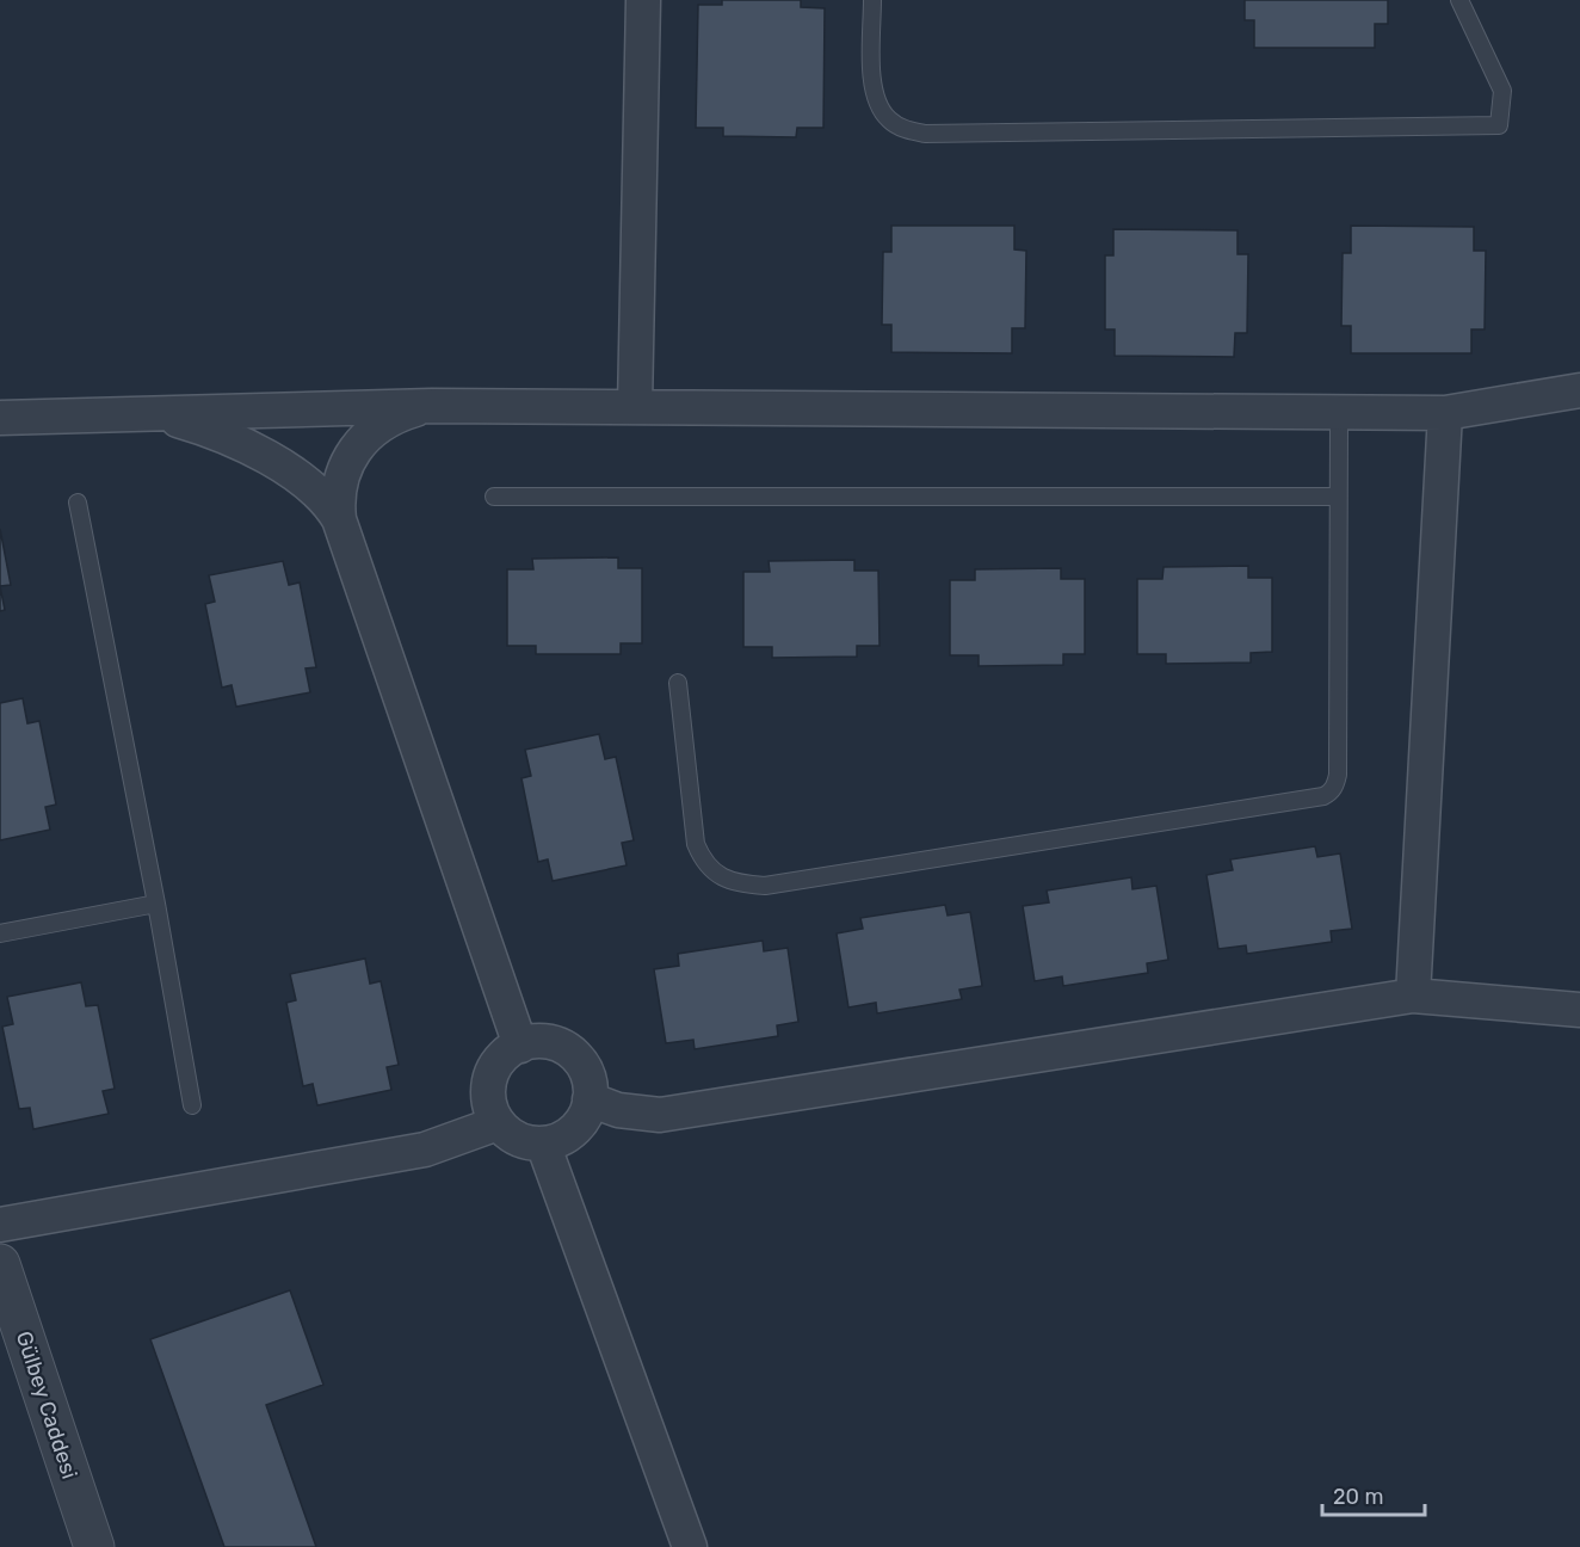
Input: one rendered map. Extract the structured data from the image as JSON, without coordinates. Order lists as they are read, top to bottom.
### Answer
{
  "streets": {
    "street": ["Gülbey Caddesi"]
  },
  "scale_bar": "20 m"
}
